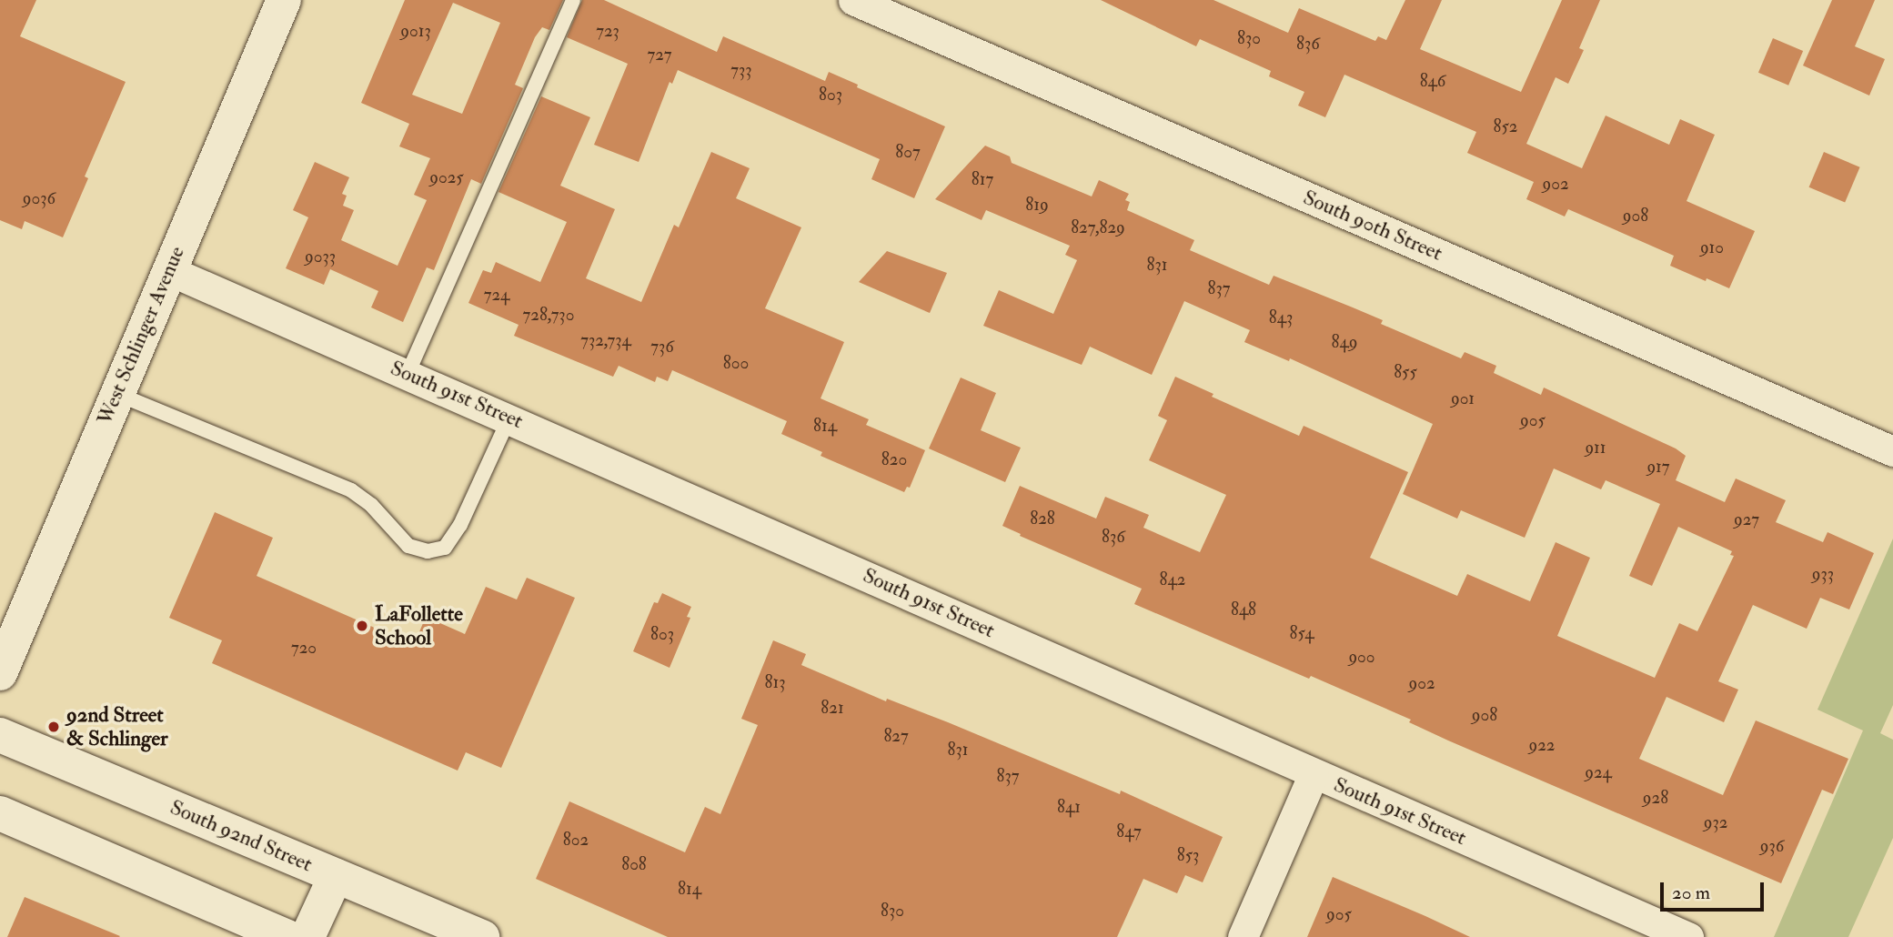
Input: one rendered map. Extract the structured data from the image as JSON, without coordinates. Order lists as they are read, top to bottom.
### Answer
{
  "streets": {
    "street": [
      "South 90th Street",
      "West Schlinger Avenue",
      "South 91st Street",
      "South 92nd Street"
    ]
  },
  "crossings": [
    ["West Schlinger Avenue", "South 91st Street"]
  ],
  "places": ["LaFollette School", "92nd Street & Schlinger"],
  "house_numbers": [
    "9013",
    "723",
    "830",
    "836",
    "727",
    "733",
    "846",
    "803",
    "852",
    "807",
    "9025",
    "817",
    "902",
    "9036",
    "819",
    "908",
    "827,829",
    "910",
    "9033",
    "831",
    "837",
    "724",
    "728,730",
    "843",
    "732,734",
    "849",
    "736",
    "800",
    "855",
    "901",
    "905",
    "814",
    "911",
    "820",
    "917",
    "828",
    "927",
    "836",
    "933",
    "842",
    "848",
    "854",
    "803",
    "720",
    "900",
    "813",
    "902",
    "821",
    "908",
    "827",
    "922",
    "831",
    "924",
    "837",
    "928",
    "841",
    "932",
    "847",
    "802",
    "936",
    "853",
    "808",
    "814",
    "830",
    "905"
  ],
  "scale_bar": "20 m"
}
